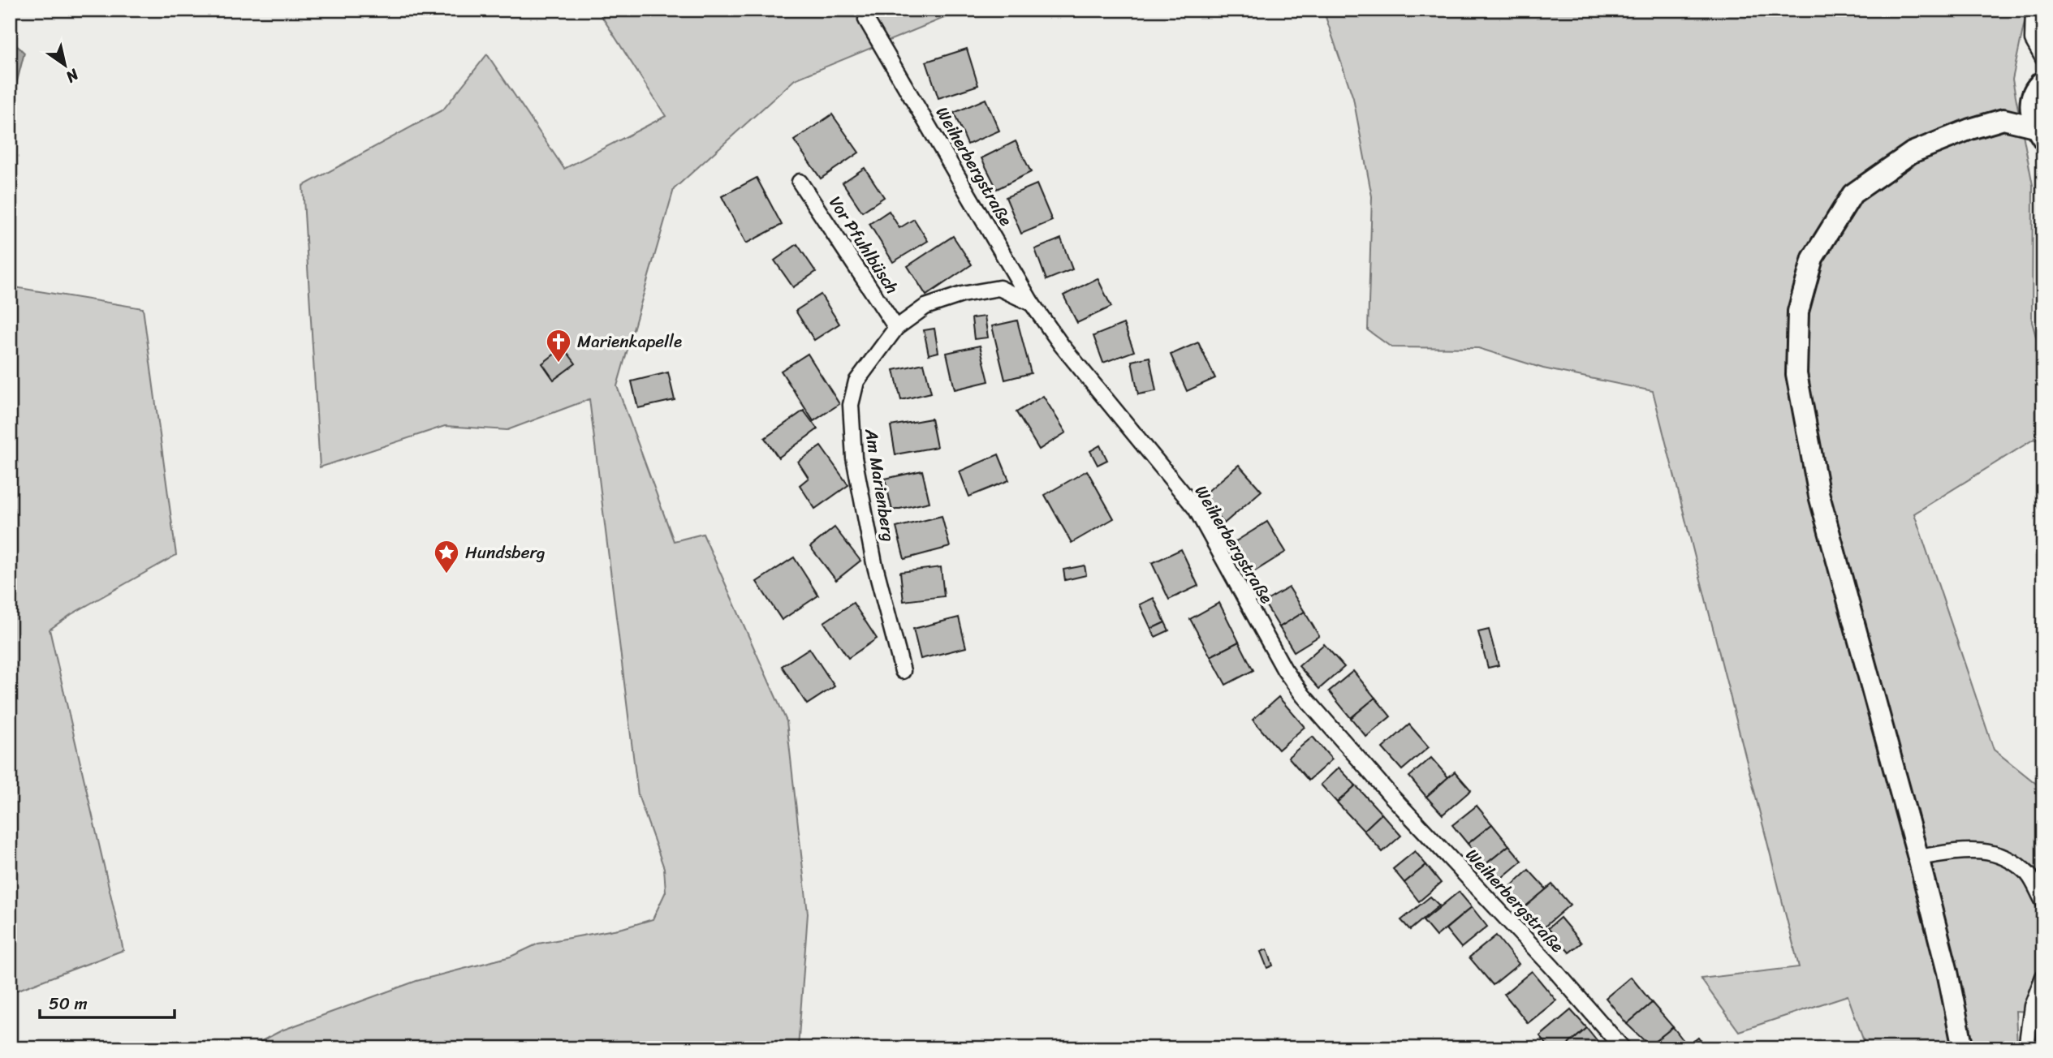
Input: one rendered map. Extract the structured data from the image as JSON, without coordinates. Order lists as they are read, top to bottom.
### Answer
{
  "streets": {
    "street": ["Weiherbergstraße", "Vor Pfuhlbüsch", "Am Marienberg"]
  },
  "crossings": [
    ["Weiherbergstraße", "Am Marienberg"],
    ["Vor Pfuhlbüsch", "Am Marienberg"]
  ],
  "places": {
    "church": ["Marienkapelle"],
    "place": ["Hundsberg"]
  },
  "scale_bar": "50 m",
  "north": "bottom right"
}
